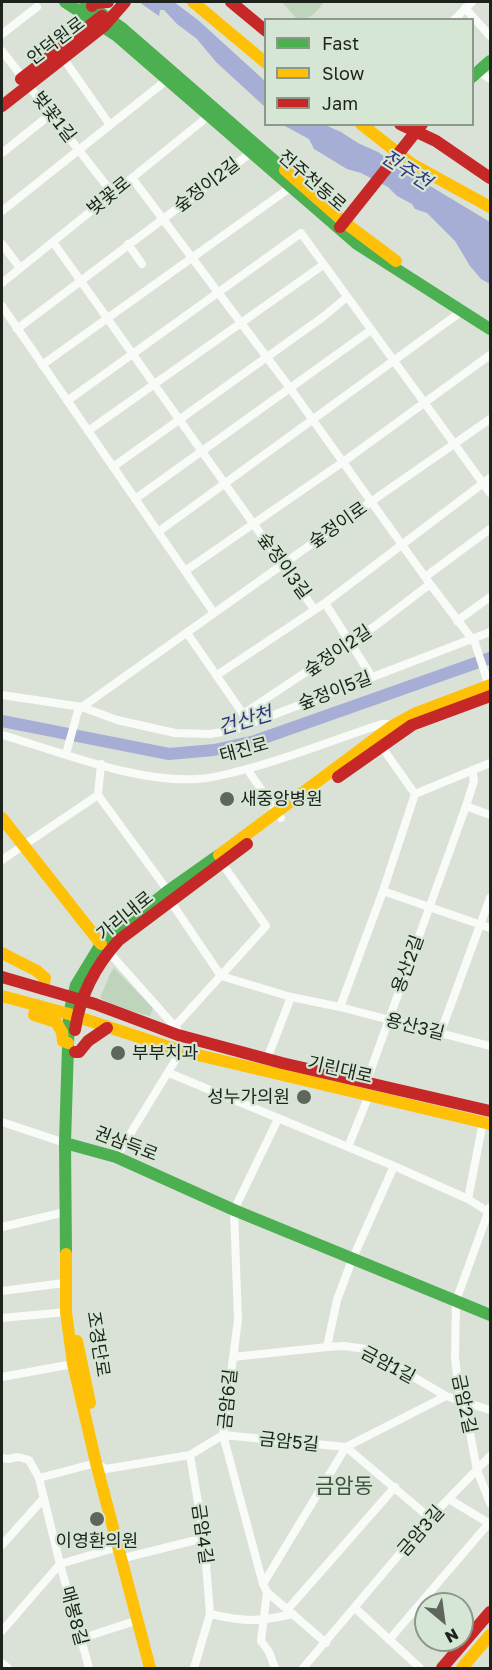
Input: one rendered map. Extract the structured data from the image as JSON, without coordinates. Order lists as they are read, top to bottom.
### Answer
{
  "streets": {
    "street": [
      "안덕원로",
      "벚꽃1길",
      "전주천동로",
      "숲정이2길",
      "벚꽃로",
      "숲정이로",
      "숲정이3길",
      "숲정이5길",
      "태진로",
      "가리내로",
      "용산2길",
      "용산3길",
      "기린대로",
      "권삼득로",
      "조경단로",
      "금암1길",
      "금암6길",
      "금암2길",
      "금암5길",
      "금암3길",
      "금암4길",
      "매봉8길"
    ]
  },
  "crossings": [
    ["안덕원로", "벚꽃1길"],
    ["안덕원로", "전주천동로"],
    ["벚꽃1길", "전주천동로"],
    ["벚꽃1길", "벚꽃로"],
    ["전주천동로", "숲정이2길"],
    ["전주천동로", "벚꽃로"],
    ["숲정이2길", "벚꽃로"],
    ["숲정이2길", "숲정이로"],
    ["숲정이2길", "숲정이3길"],
    ["숲정이2길", "숲정이5길"],
    ["숲정이2길", "가리내로"],
    ["벚꽃로", "숲정이3길"],
    ["숲정이로", "숲정이3길"],
    ["숲정이로", "숲정이5길"],
    ["태진로", "가리내로"],
    ["가리내로", "기린대로"],
    ["가리내로", "조경단로"],
    ["용산2길", "용산3길"],
    ["용산2길", "기린대로"],
    ["용산3길", "기린대로"],
    ["기린대로", "조경단로"],
    ["권삼득로", "조경단로"],
    ["권삼득로", "금암6길"],
    ["권삼득로", "금암2길"],
    ["금암1길", "금암6길"],
    ["금암6길", "금암5길"],
    ["금암2길", "금암3길"]
  ],
  "districts": ["금암동"],
  "water": ["전주천", "건산천"],
  "places": [
    "새중앙병원",
    "부부치과",
    "성누가의원",
    "이영환의원"
  ],
  "legend": ["Fast", "Slow", "Jam"],
  "north": "bottom right"
}
